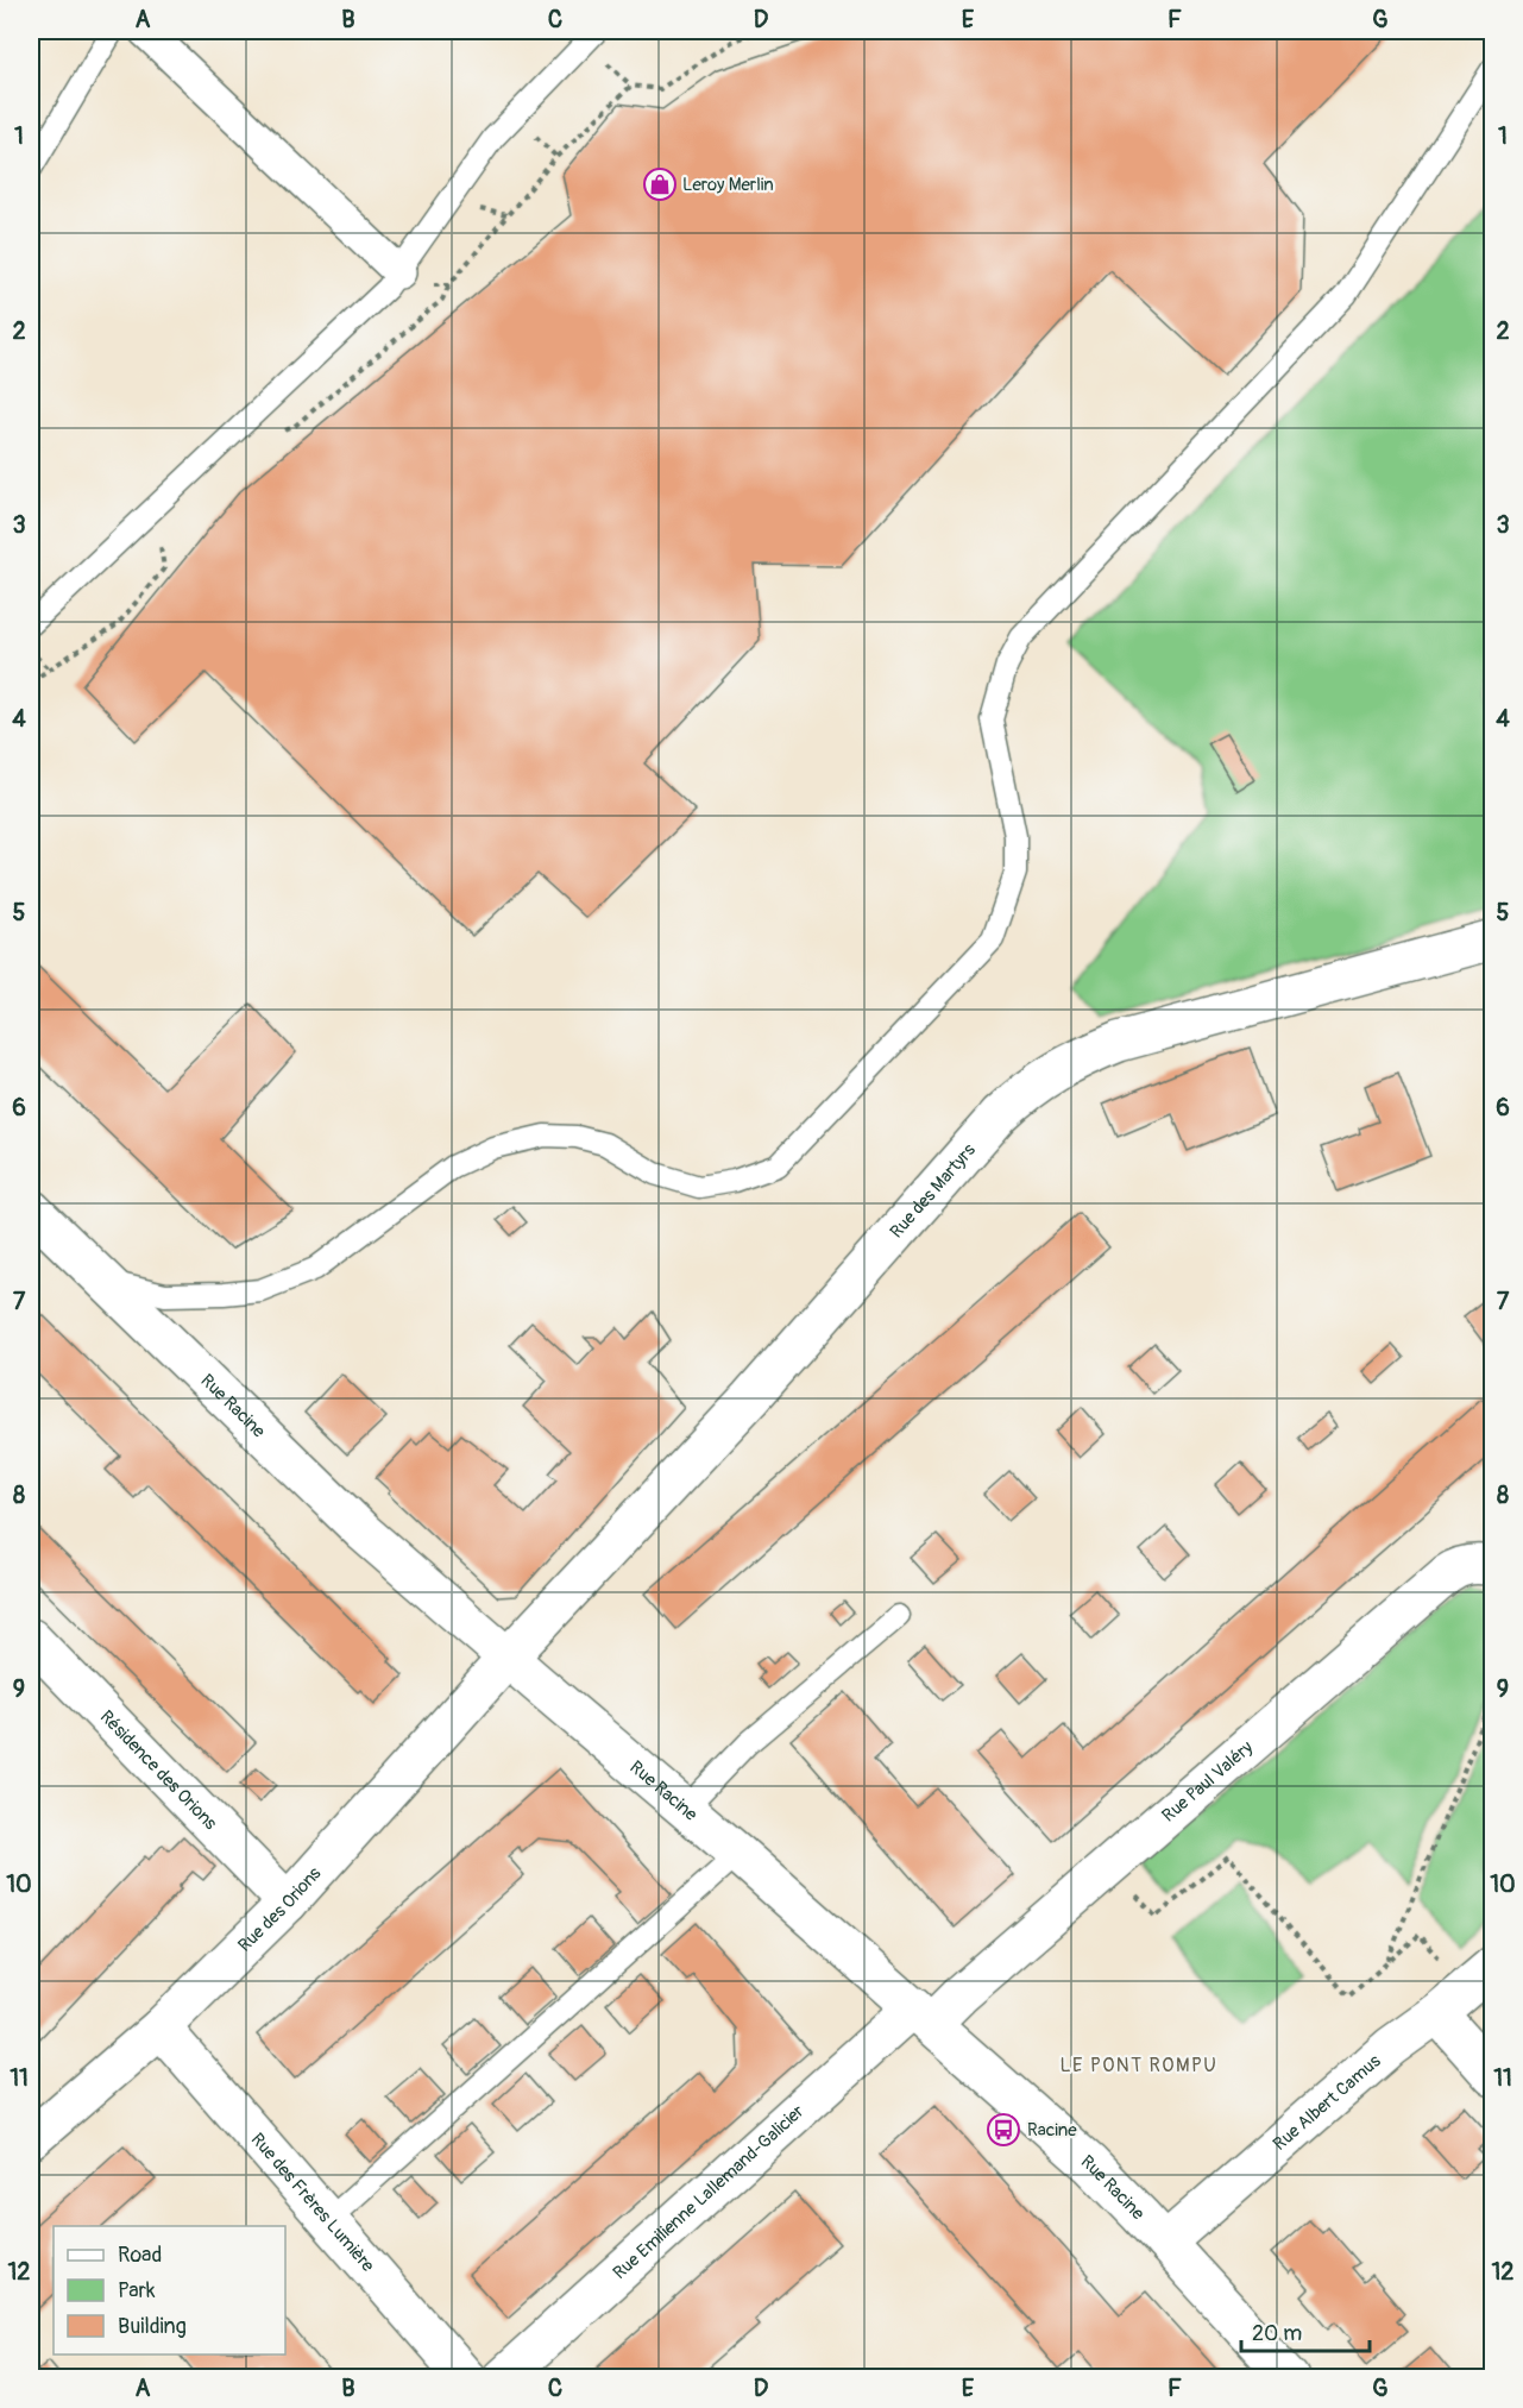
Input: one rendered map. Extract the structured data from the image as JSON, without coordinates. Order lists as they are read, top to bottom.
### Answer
{
  "streets": {
    "street": [
      "Rue des Martyrs",
      "Rue Racine",
      "Résidence des Orions",
      "Rue Paul Valéry",
      "Rue des Orions",
      "Rue Albert Camus",
      "Rue Emilienne Lallemand-Galicier",
      "Rue des Frères Lumière"
    ]
  },
  "crossings": [
    ["Rue des Martyrs", "Rue Racine"],
    ["Rue des Martyrs", "Rue des Orions"],
    ["Rue Racine", "Rue Paul Valéry"],
    ["Rue Racine", "Rue des Orions"],
    ["Rue Racine", "Rue Albert Camus"],
    ["Rue Racine", "Rue Emilienne Lallemand-Galicier"],
    ["Résidence des Orions", "Rue des Orions"],
    ["Rue Paul Valéry", "Rue Emilienne Lallemand-Galicier"],
    ["Rue des Orions", "Rue des Frères Lumière"]
  ],
  "districts": ["LE PONT ROMPU"],
  "places": {
    "shop": ["Leroy Merlin"],
    "bus stop": ["Racine"]
  },
  "legend": ["Road", "Park", "Building"],
  "scale_bar": "20 m",
  "grid": {
    "columns": [
      "A",
      "B",
      "C",
      "D",
      "E",
      "F",
      "G"
    ],
    "rows": [
      "1",
      "2",
      "3",
      "4",
      "5",
      "6",
      "7",
      "8",
      "9",
      "10",
      "11",
      "12"
    ]
  }
}
